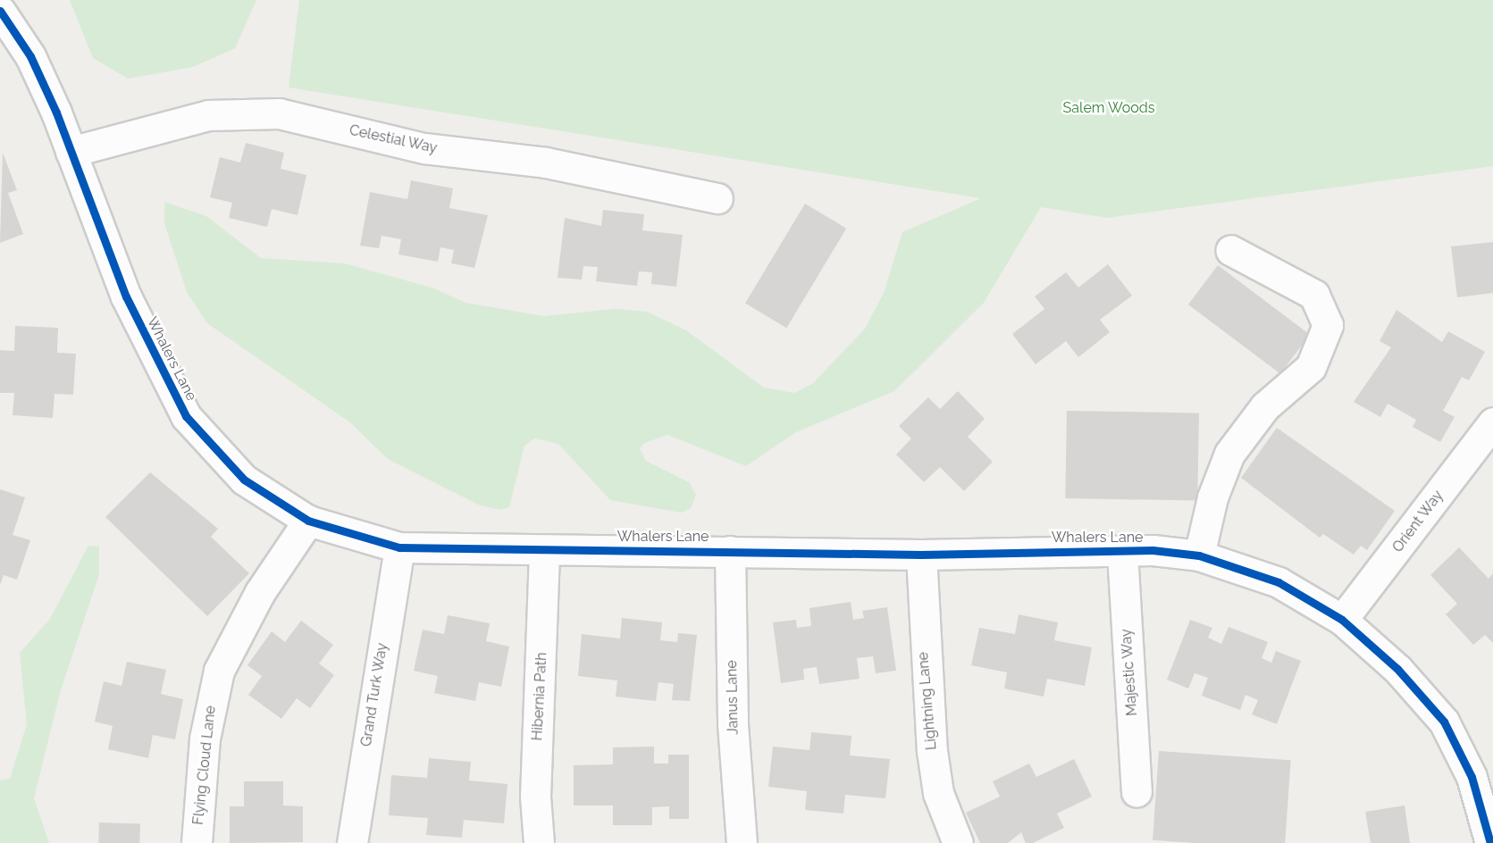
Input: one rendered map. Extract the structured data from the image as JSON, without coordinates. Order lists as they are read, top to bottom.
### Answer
{
  "streets": {
    "street": [
      "Celestial Way",
      "Whalers Lane",
      "Orient Way",
      "Majestic Way",
      "Grand Turk Way",
      "Hibernia Path",
      "Janus Lane",
      "Lightning Lane",
      "Flying Cloud Lane"
    ]
  },
  "crossings": [
    ["Celestial Way", "Whalers Lane"],
    ["Whalers Lane", "Orient Way"],
    ["Whalers Lane", "Majestic Way"],
    ["Whalers Lane", "Grand Turk Way"],
    ["Whalers Lane", "Hibernia Path"],
    ["Whalers Lane", "Janus Lane"],
    ["Whalers Lane", "Lightning Lane"],
    ["Whalers Lane", "Flying Cloud Lane"]
  ],
  "parks": ["Salem Woods"]
}
